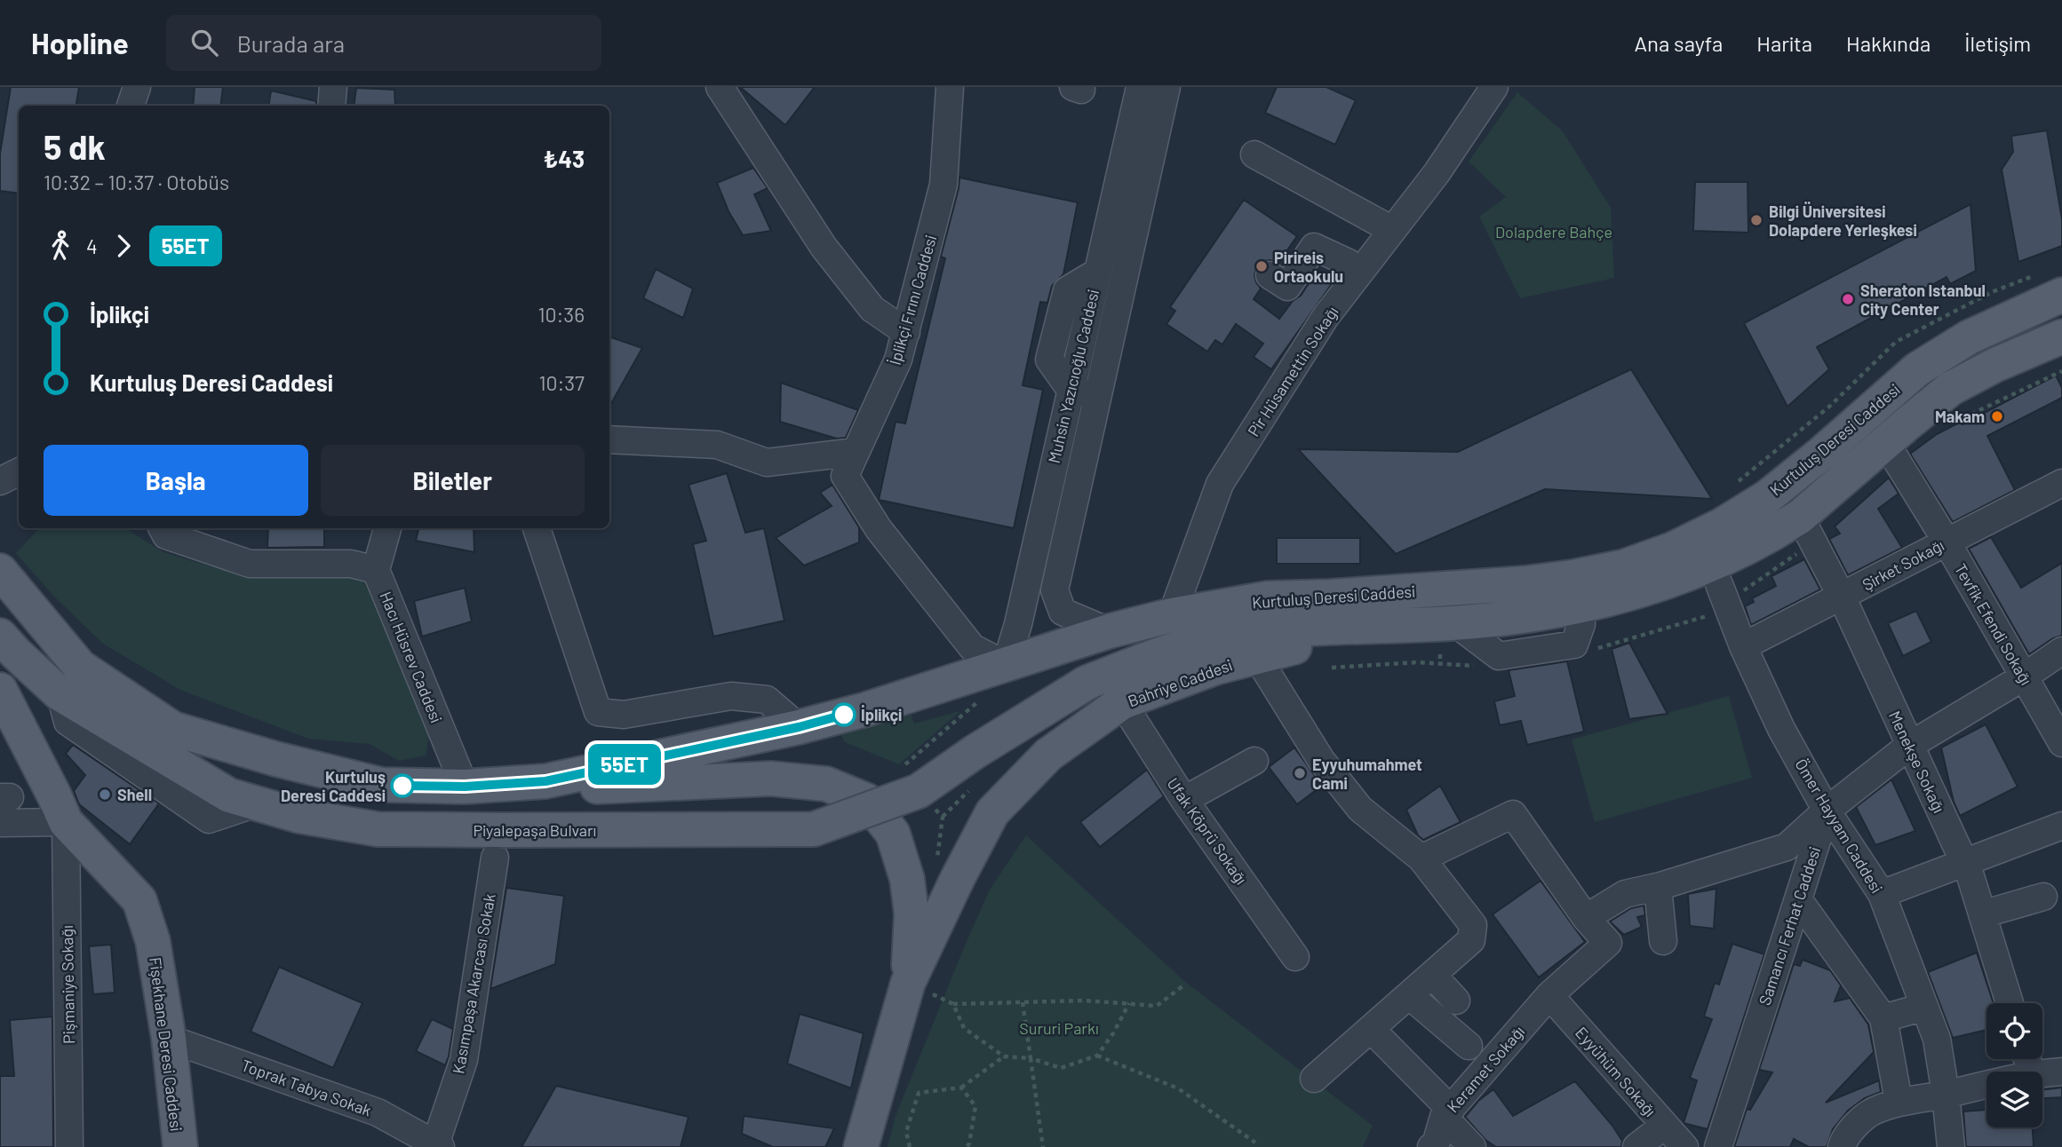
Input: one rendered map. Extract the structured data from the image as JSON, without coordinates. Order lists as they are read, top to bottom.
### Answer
{
  "streets": {
    "main road": [
      "Kurtuluş Deresi Caddesi",
      "Bahriye Caddesi",
      "Piyalepaşa Bulvarı",
      "Fişekhane Deresi Caddesi"
    ],
    "street": [
      "İplikçi Fırını Caddesi",
      "Pir Hüsamettin Sokağı",
      "Muhsin Yazıcıoğlu Caddesi",
      "Şirket Sokağı",
      "Tevfik Efendi Sokağı",
      "Hacı Hüsrev Caddesi",
      "Menekşe Sokağı",
      "Ömer Hayyam Caddesi",
      "Ufak Köprü Sokağı",
      "Samancı Ferhat Caddesi",
      "Kasımpaşa Akarcası Sokak",
      "Pişmaniye Sokağı",
      "Keramet Sokağı",
      "Eyyühüm Sokağı",
      "Toprak Tabya Sokak"
    ]
  },
  "crossings": [
    ["İplikçi Fırını Caddesi", "Muhsin Yazıcıoğlu Caddesi"],
    ["İplikçi Fırını Caddesi", "Kurtuluş Deresi Caddesi"],
    ["Pir Hüsamettin Sokağı", "Kurtuluş Deresi Caddesi"],
    ["Muhsin Yazıcıoğlu Caddesi", "Kurtuluş Deresi Caddesi"],
    ["Kurtuluş Deresi Caddesi", "Tevfik Efendi Sokağı"],
    ["Kurtuluş Deresi Caddesi", "Bahriye Caddesi"],
    ["Kurtuluş Deresi Caddesi", "Menekşe Sokağı"],
    ["Kurtuluş Deresi Caddesi", "Piyalepaşa Bulvarı"],
    ["Şirket Sokağı", "Tevfik Efendi Sokağı"],
    ["Şirket Sokağı", "Menekşe Sokağı"],
    ["Şirket Sokağı", "Ömer Hayyam Caddesi"],
    ["Bahriye Caddesi", "Ufak Köprü Sokağı"],
    ["Ömer Hayyam Caddesi", "Samancı Ferhat Caddesi"],
    ["Piyalepaşa Bulvarı", "Kasımpaşa Akarcası Sokak"],
    ["Samancı Ferhat Caddesi", "Keramet Sokağı"],
    ["Kasımpaşa Akarcası Sokak", "Toprak Tabya Sokak"],
    ["Pişmaniye Sokağı", "Fişekhane Deresi Caddesi"],
    ["Fişekhane Deresi Caddesi", "Toprak Tabya Sokak"],
    ["Keramet Sokağı", "Eyyühüm Sokağı"]
  ],
  "parks": ["Dolapdere Bahçe", "Sururi Parkı"],
  "places": [
    "Bilgi Üniversitesi Dolapdere Yerleşkesi",
    "Pirireis Ortaokulu",
    "Sheraton Istanbul City Center",
    "Makam",
    "İplikçi",
    "Eyyuhumahmet Cami",
    "Kurtuluş Deresi Caddesi",
    "Shell"
  ],
  "lines": ["bus line 55ET"],
  "page": {
    "header": "Hopline",
    "search": "Burada ara",
    "nav": [
      "Ana sayfa",
      "Harita",
      "Hakkında",
      "İletişim"
    ],
    "on_map": "55ET",
    "heading": ["5 dk", "10:32 – 10:37 · Otobüs", "₺43"],
    "legs": ["4", "55ET"],
    "list": [
      {
        "name": "İplikçi",
        "value": "10:36"
      },
      {
        "name": "Kurtuluş Deresi Caddesi",
        "value": "10:37"
      }
    ],
    "buttons": ["Başla", "Biletler"]
  }
}
